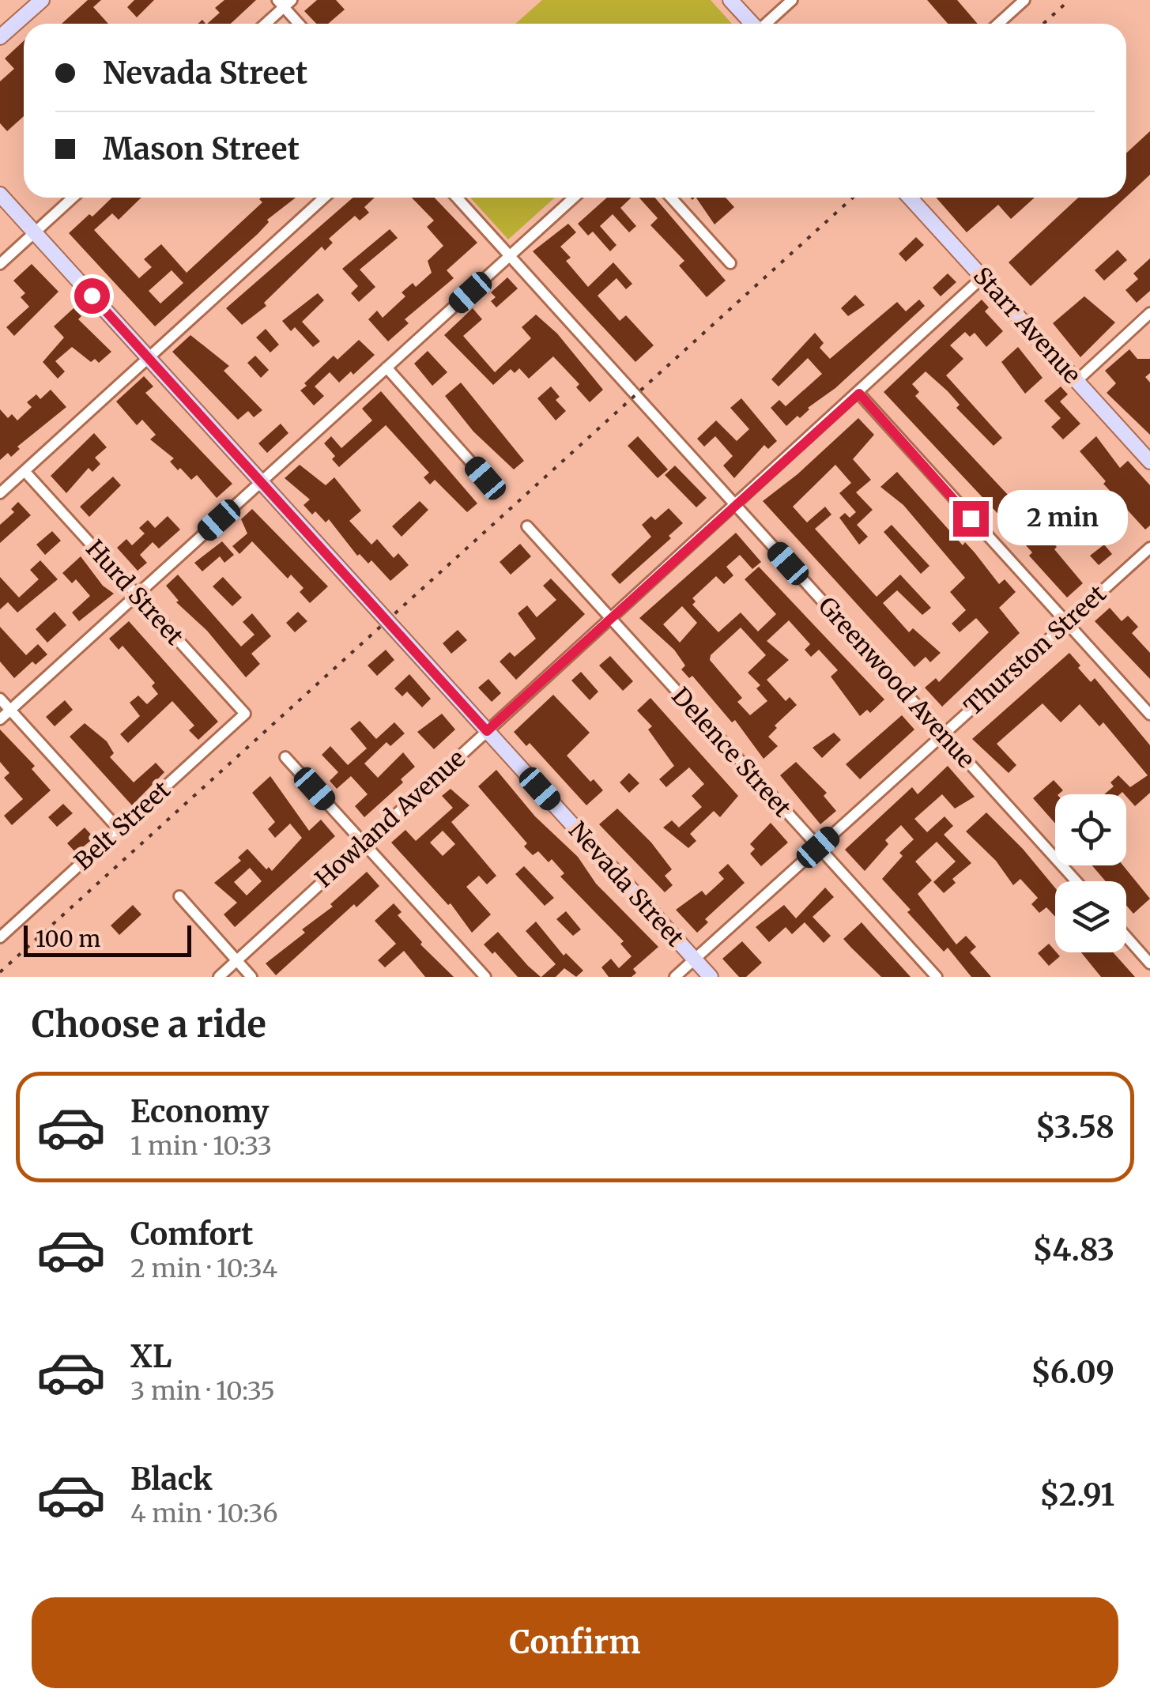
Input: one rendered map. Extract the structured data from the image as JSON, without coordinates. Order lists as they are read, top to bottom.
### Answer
{
  "streets": {
    "street": [
      "Starr Avenue",
      "Hurd Street",
      "Thurston Street",
      "Greenwood Avenue",
      "Delence Street",
      "Howland Avenue",
      "Belt Street",
      "Nevada Street"
    ]
  },
  "crossings": [
    ["Starr Avenue", "Howland Avenue"],
    ["Hurd Street", "Belt Street"],
    ["Thurston Street", "Greenwood Avenue"],
    ["Thurston Street", "Delence Street"],
    ["Thurston Street", "Nevada Street"],
    ["Greenwood Avenue", "Howland Avenue"],
    ["Delence Street", "Howland Avenue"],
    ["Howland Avenue", "Nevada Street"]
  ],
  "scale_bar": "100 m",
  "page": {
    "banner": ["Nevada Street", "Mason Street"],
    "bubble": "2 min",
    "scale": "100 m",
    "heading": "Choose a ride",
    "list": [
      {
        "name": "Economy",
        "note": "1 min · 10:33",
        "value": "$3.58"
      },
      {
        "name": "Comfort",
        "note": "2 min · 10:34",
        "value": "$4.83"
      },
      {
        "name": "XL",
        "note": "3 min · 10:35",
        "value": "$6.09"
      },
      {
        "name": "Black",
        "note": "4 min · 10:36",
        "value": "$2.91"
      }
    ],
    "buttons": "Confirm"
  }
}
